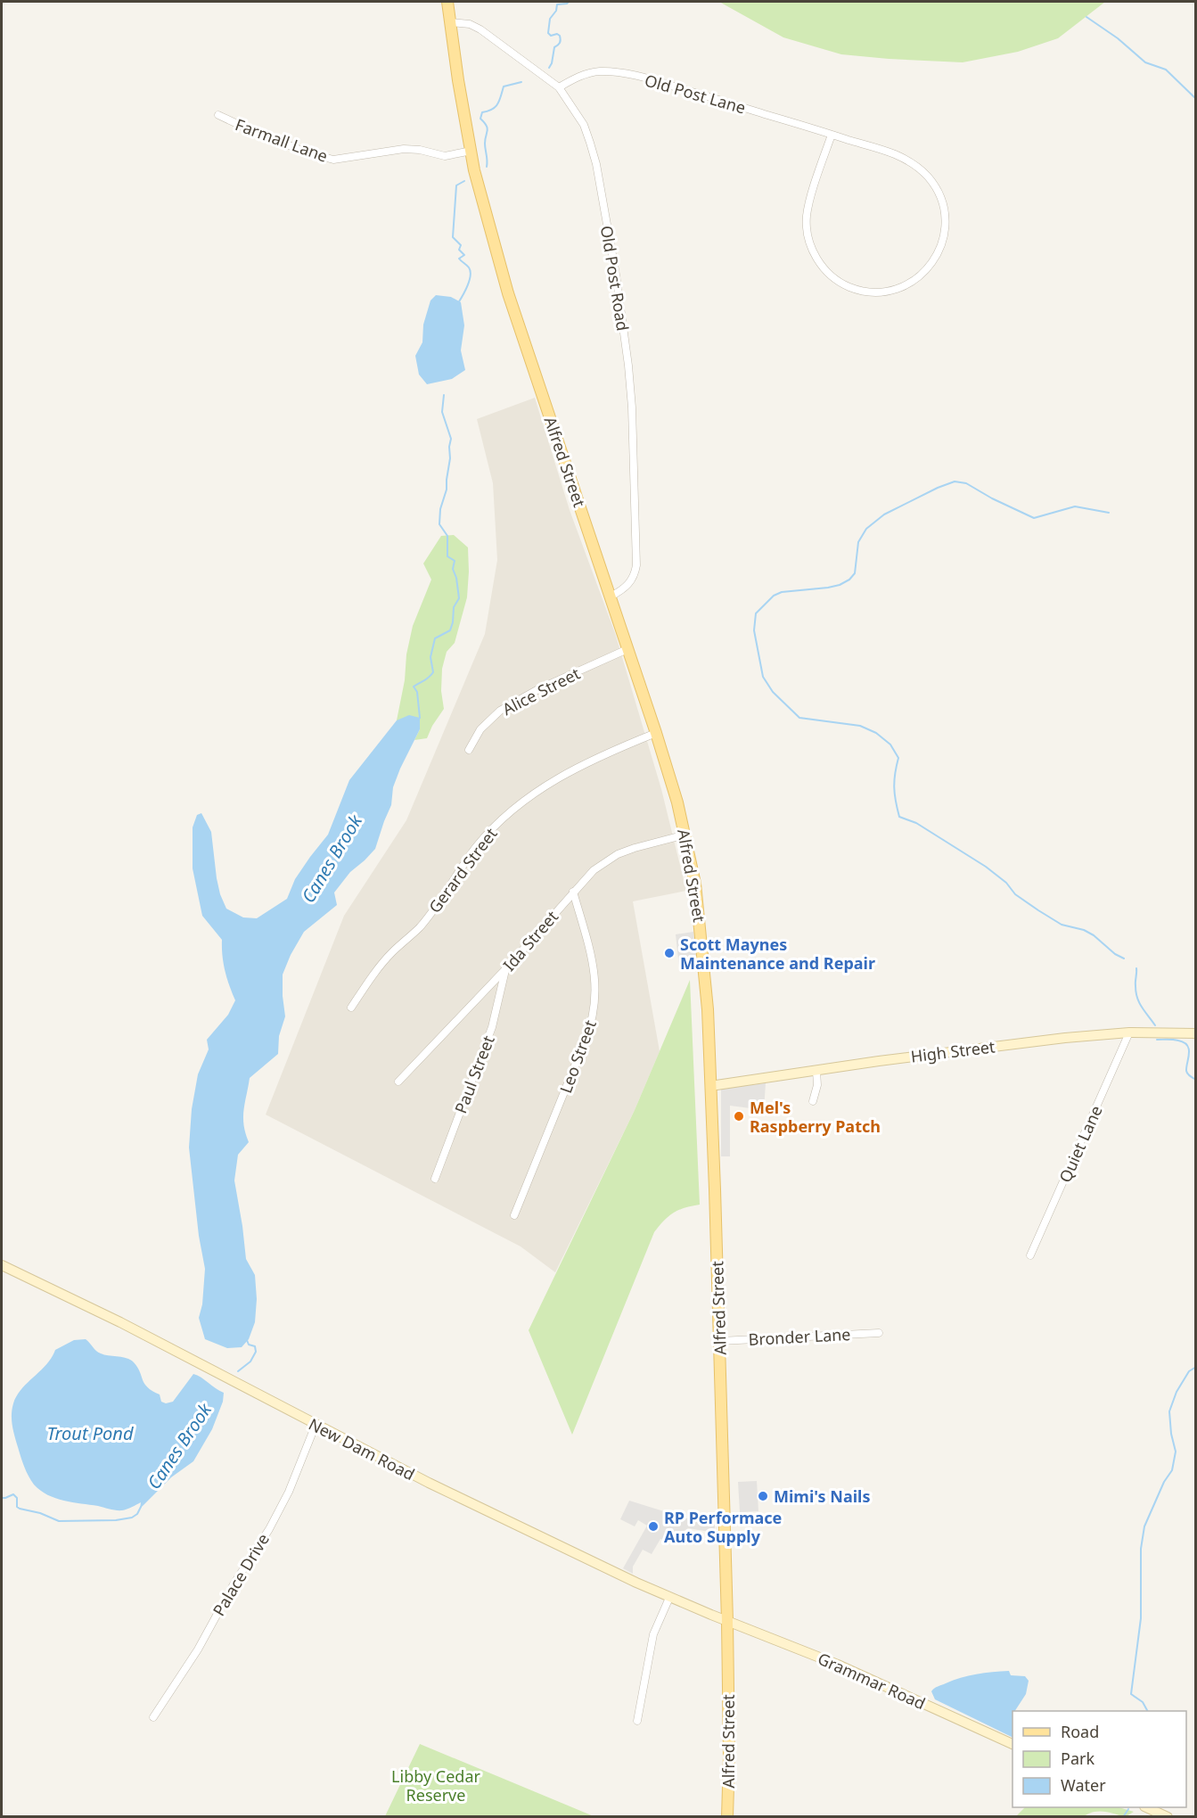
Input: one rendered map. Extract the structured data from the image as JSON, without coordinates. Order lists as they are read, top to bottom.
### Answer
{
  "streets": {
    "main road": ["Alfred Street"],
    "street": [
      "Old Post Lane",
      "Farmall Lane",
      "Old Post Road",
      "Alice Street",
      "Gerard Street",
      "Ida Street",
      "High Street",
      "Leo Street",
      "Paul Street",
      "Quiet Lane",
      "Bronder Lane",
      "New Dam Road",
      "Palace Drive",
      "Grammar Road"
    ]
  },
  "crossings": [
    ["Old Post Lane", "Old Post Road"],
    ["Farmall Lane", "Alfred Street"],
    ["Old Post Road", "Alfred Street"],
    ["Alfred Street", "Alice Street"],
    ["Alfred Street", "Gerard Street"],
    ["Alfred Street", "Ida Street"],
    ["Alfred Street", "High Street"],
    ["Alfred Street", "Bronder Lane"],
    ["Alfred Street", "New Dam Road"],
    ["Alfred Street", "Grammar Road"],
    ["Ida Street", "Leo Street"],
    ["Ida Street", "Paul Street"],
    ["High Street", "Quiet Lane"],
    ["New Dam Road", "Palace Drive"],
    ["New Dam Road", "Grammar Road"]
  ],
  "water": ["Canes Brook", "Trout Pond"],
  "parks": ["Libby Cedar Reserve"],
  "places": [
    "Scott Maynes Maintenance and Repair",
    "Mel's Raspberry Patch",
    "Mimi's Nails",
    "RP Performace Auto Supply"
  ],
  "legend": ["Road", "Park", "Water"]
}
